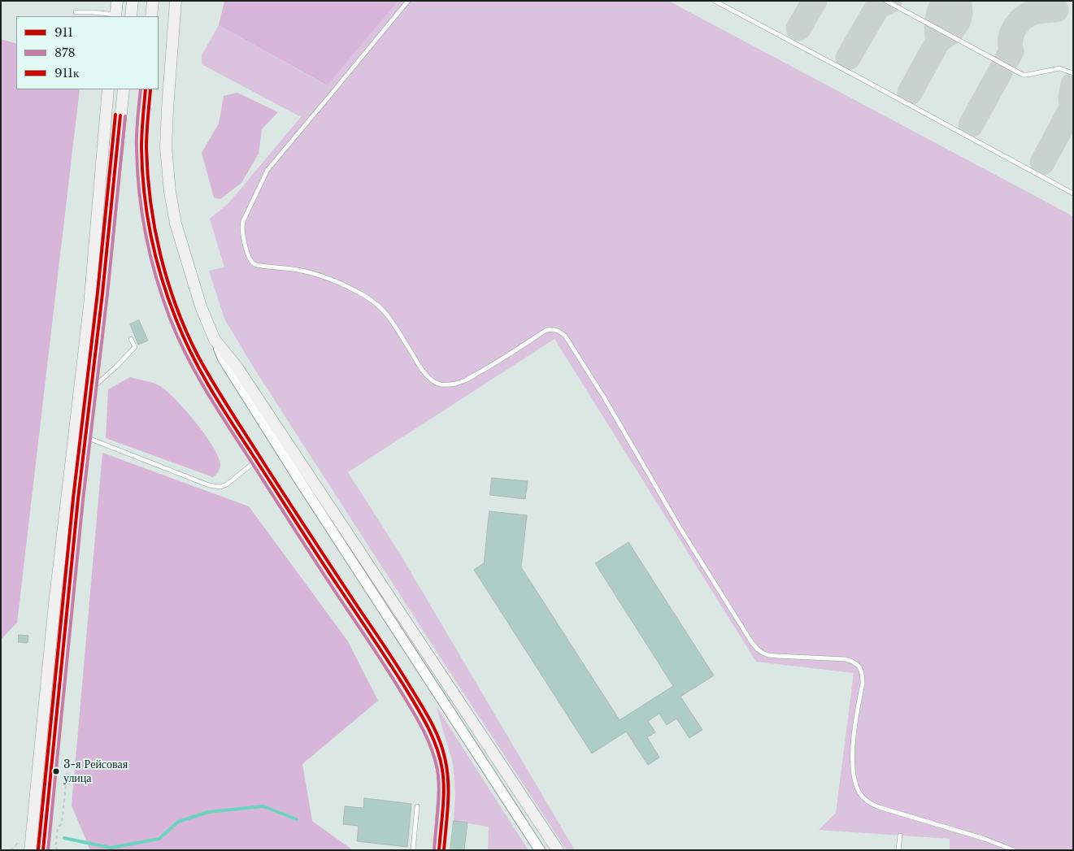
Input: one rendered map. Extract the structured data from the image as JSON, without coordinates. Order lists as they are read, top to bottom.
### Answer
{
  "places": ["3-я Рейсовая улица"],
  "lines": ["transit line 911", "transit line 878", "transit line 911к"],
  "legend": ["911", "878", "911к"]
}
